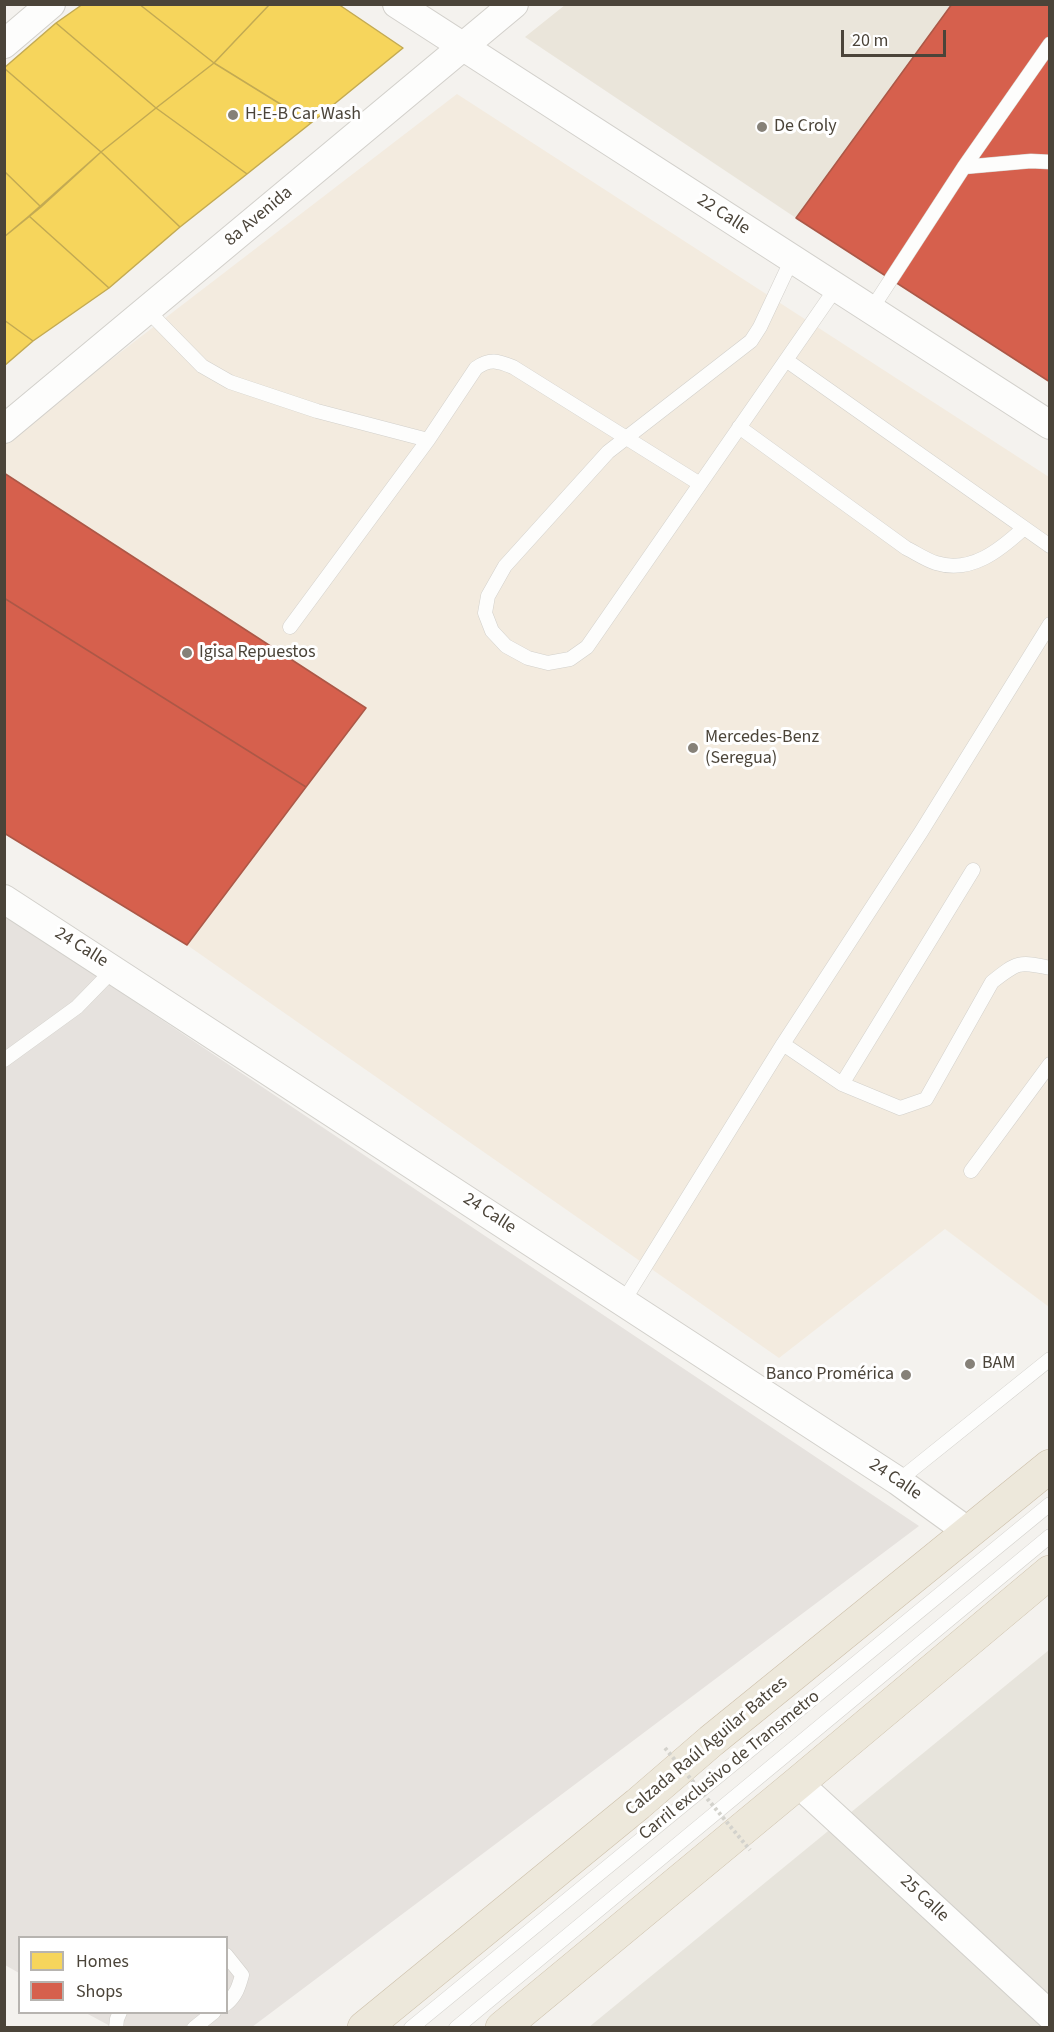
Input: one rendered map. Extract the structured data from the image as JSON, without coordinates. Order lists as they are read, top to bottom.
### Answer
{
  "streets": {
    "highway": ["Calzada Raúl Aguilar Batres"],
    "street": [
      "22 Calle",
      "8a Avenida",
      "24 Calle",
      "25 Calle"
    ],
    "lane": ["Carril exclusivo de Transmetro"]
  },
  "crossings": [
    ["22 Calle", "8a Avenida"],
    ["24 Calle", "Calzada Raúl Aguilar Batres"]
  ],
  "places": [
    "H-E-B Car Wash",
    "De Croly",
    "Igisa Repuestos",
    "Mercedes-Benz (Seregua)",
    "BAM",
    "Banco Promérica"
  ],
  "legend": ["Homes", "Shops"],
  "scale_bar": "20 m"
}
